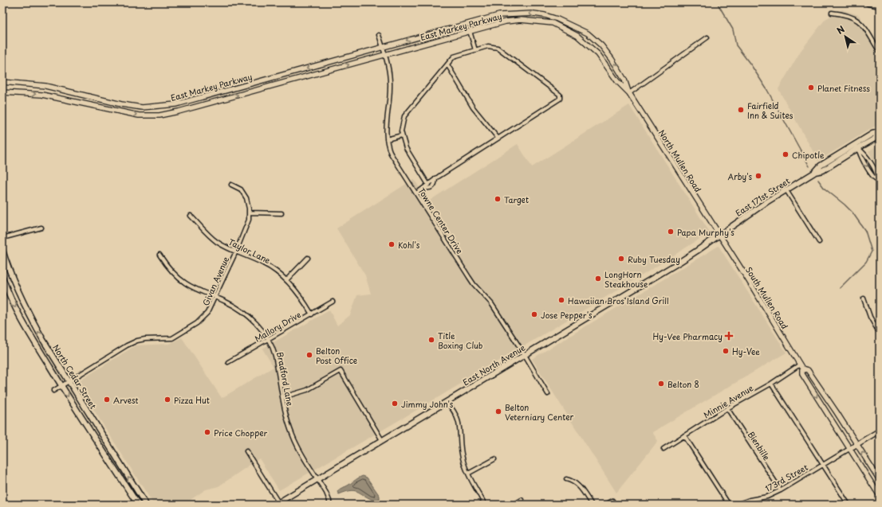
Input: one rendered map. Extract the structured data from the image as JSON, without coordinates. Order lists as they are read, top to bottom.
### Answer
{
  "streets": {
    "main road": ["East 171st Street", "East North Avenue", "North Cedar Street"],
    "street": [
      "East Markey Parkway",
      "North Mullen Road",
      "Towne Center Drive",
      "Taylor Lane",
      "Givan Avenue",
      "South Mullen Road",
      "Mallory Drive",
      "Bradford Lane",
      "Minnie Avenue",
      "Bienbille",
      "173rd Street"
    ]
  },
  "crossings": [
    ["East Markey Parkway", "North Mullen Road"],
    ["East Markey Parkway", "Towne Center Drive"],
    ["North Mullen Road", "East 171st Street"],
    ["North Mullen Road", "South Mullen Road"],
    ["North Mullen Road", "East North Avenue"],
    ["East 171st Street", "South Mullen Road"],
    ["East 171st Street", "East North Avenue"],
    ["Towne Center Drive", "East North Avenue"],
    ["Taylor Lane", "Givan Avenue"],
    ["Taylor Lane", "Mallory Drive"],
    ["Givan Avenue", "North Cedar Street"],
    ["Givan Avenue", "Bradford Lane"],
    ["South Mullen Road", "East North Avenue"],
    ["South Mullen Road", "Minnie Avenue"],
    ["South Mullen Road", "173rd Street"],
    ["Mallory Drive", "Bradford Lane"],
    ["East North Avenue", "Bradford Lane"],
    ["Minnie Avenue", "Bienbille"],
    ["Bienbille", "173rd Street"]
  ],
  "places": {
    "other": [
      "Planet Fitness",
      "Fairfield Inn & Suites",
      "Chipotle",
      "Arby's",
      "Target",
      "Papa Murphy's",
      "Kohl's",
      "Ruby Tuesday",
      "LongHorn Steakhouse",
      "Hawaiian Bros Island Grill",
      "Jose Pepper's",
      "Title Boxing Club",
      "Hy-Vee",
      "Belton Post Office",
      "Belton 8",
      "Arvest",
      "Pizza Hut",
      "Jimmy John's",
      "Belton Veterniary Center",
      "Price Chopper"
    ],
    "health": ["Hy-Vee Pharmacy"]
  },
  "north": "top left"
}
